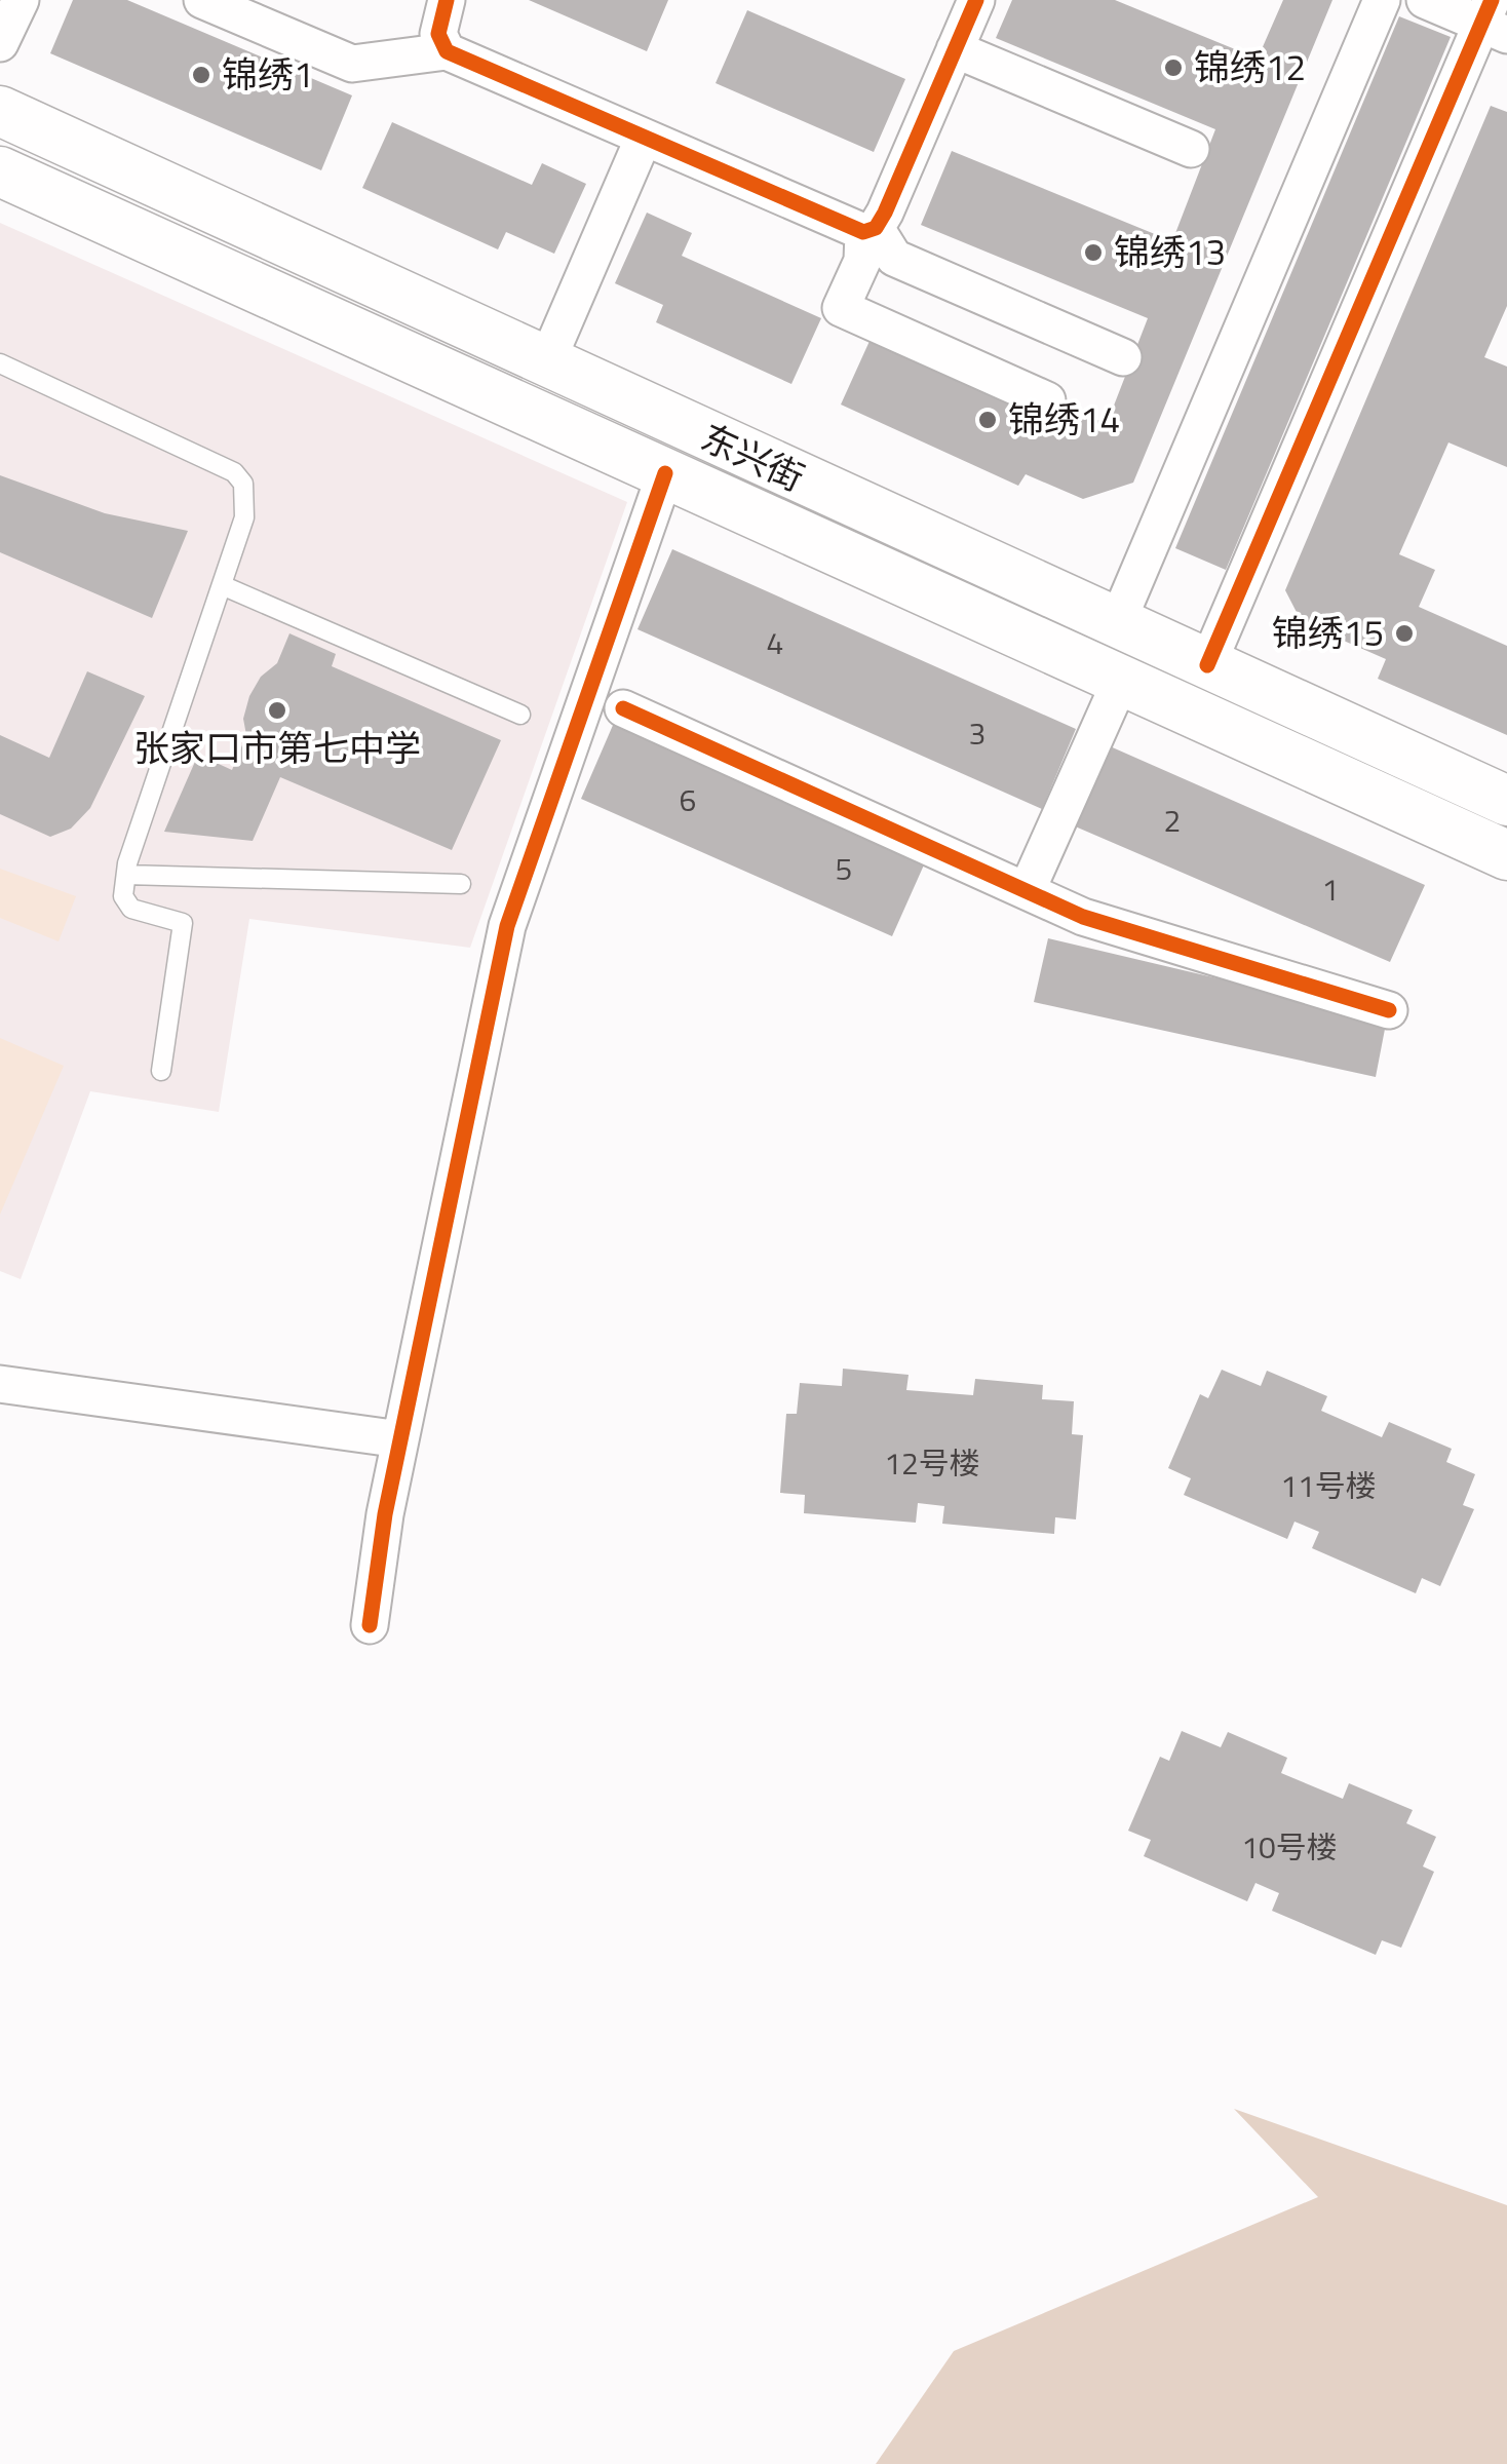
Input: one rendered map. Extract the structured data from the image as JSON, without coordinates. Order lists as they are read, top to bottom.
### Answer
{
  "streets": {
    "main road": ["东兴街"]
  },
  "places": [
    "锦绣12",
    "锦绣1",
    "锦绣13",
    "锦绣14",
    "锦绣15",
    "张家口市第七中学"
  ],
  "house_numbers": [
    "4",
    "3",
    "6",
    "2",
    "5",
    "1",
    "12号楼",
    "11号楼",
    "10号楼"
  ]
}
